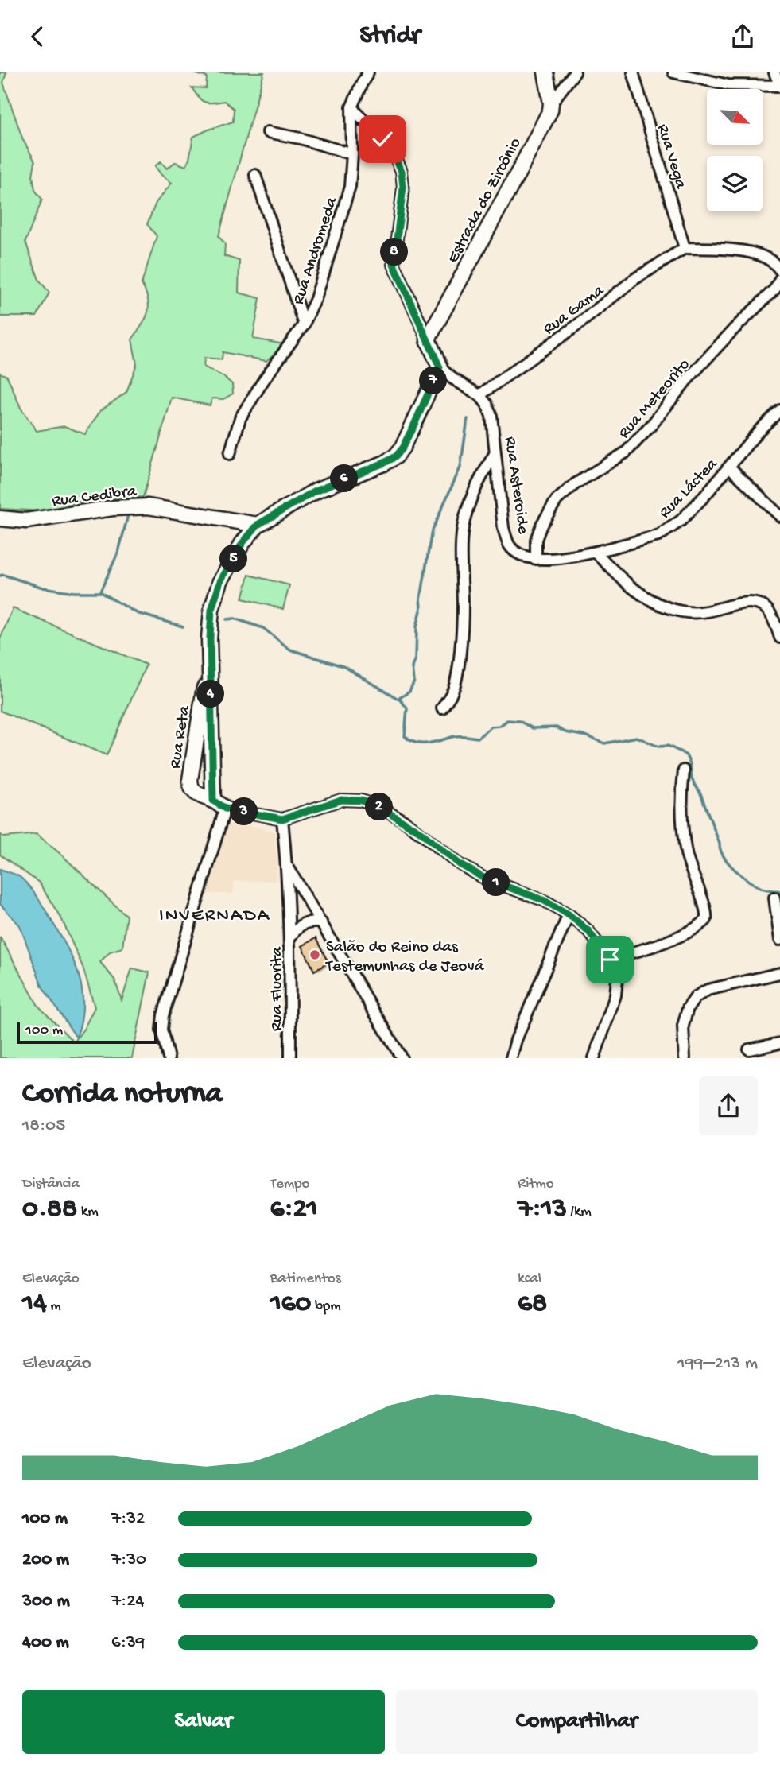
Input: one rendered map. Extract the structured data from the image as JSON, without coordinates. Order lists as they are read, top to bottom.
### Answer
{
  "streets": {
    "street": [
      "Rua Vega",
      "Estrada do Zircônio",
      "Rua Andromeda",
      "Rua Gama",
      "Rua Meteorito",
      "Rua Asteroide",
      "Rua Láctea",
      "Rua Cedibra",
      "Rua Reta",
      "Rua Fluorita"
    ]
  },
  "crossings": [
    ["Rua Vega", "Rua Gama"],
    ["Rua Gama", "Rua Asteroide"],
    ["Rua Meteorito", "Rua Asteroide"],
    ["Rua Asteroide", "Rua Láctea"],
    ["Rua Cedibra", "Rua Reta"]
  ],
  "districts": ["INVERNADA"],
  "places": ["Salão do Reino das Testemunhas de Jeová"],
  "scale_bar": "100 m",
  "north": "bottom right",
  "page": {
    "header": "Stridr",
    "pins": [
      "8",
      "7",
      "6",
      "5",
      "4",
      "2",
      "3",
      "1"
    ],
    "scale": "100 m",
    "heading": ["Corrida noturna", "18:05"],
    "stats": [
      ["Distância", "0.88 km"],
      ["Tempo", "6:21"],
      ["Ritmo", "7:13 /km"],
      ["Elevação", "14 m"],
      ["Batimentos", "160 bpm"],
      ["kcal", "68"]
    ],
    "chart": ["Elevação", "199–213 m"],
    "list": [
      {
        "name": "100 m",
        "note": "7:32"
      },
      {
        "name": "200 m",
        "note": "7:30"
      },
      {
        "name": "300 m",
        "note": "7:24"
      },
      {
        "name": "400 m",
        "note": "6:39"
      }
    ],
    "buttons": ["Salvar", "Compartilhar"]
  }
}
